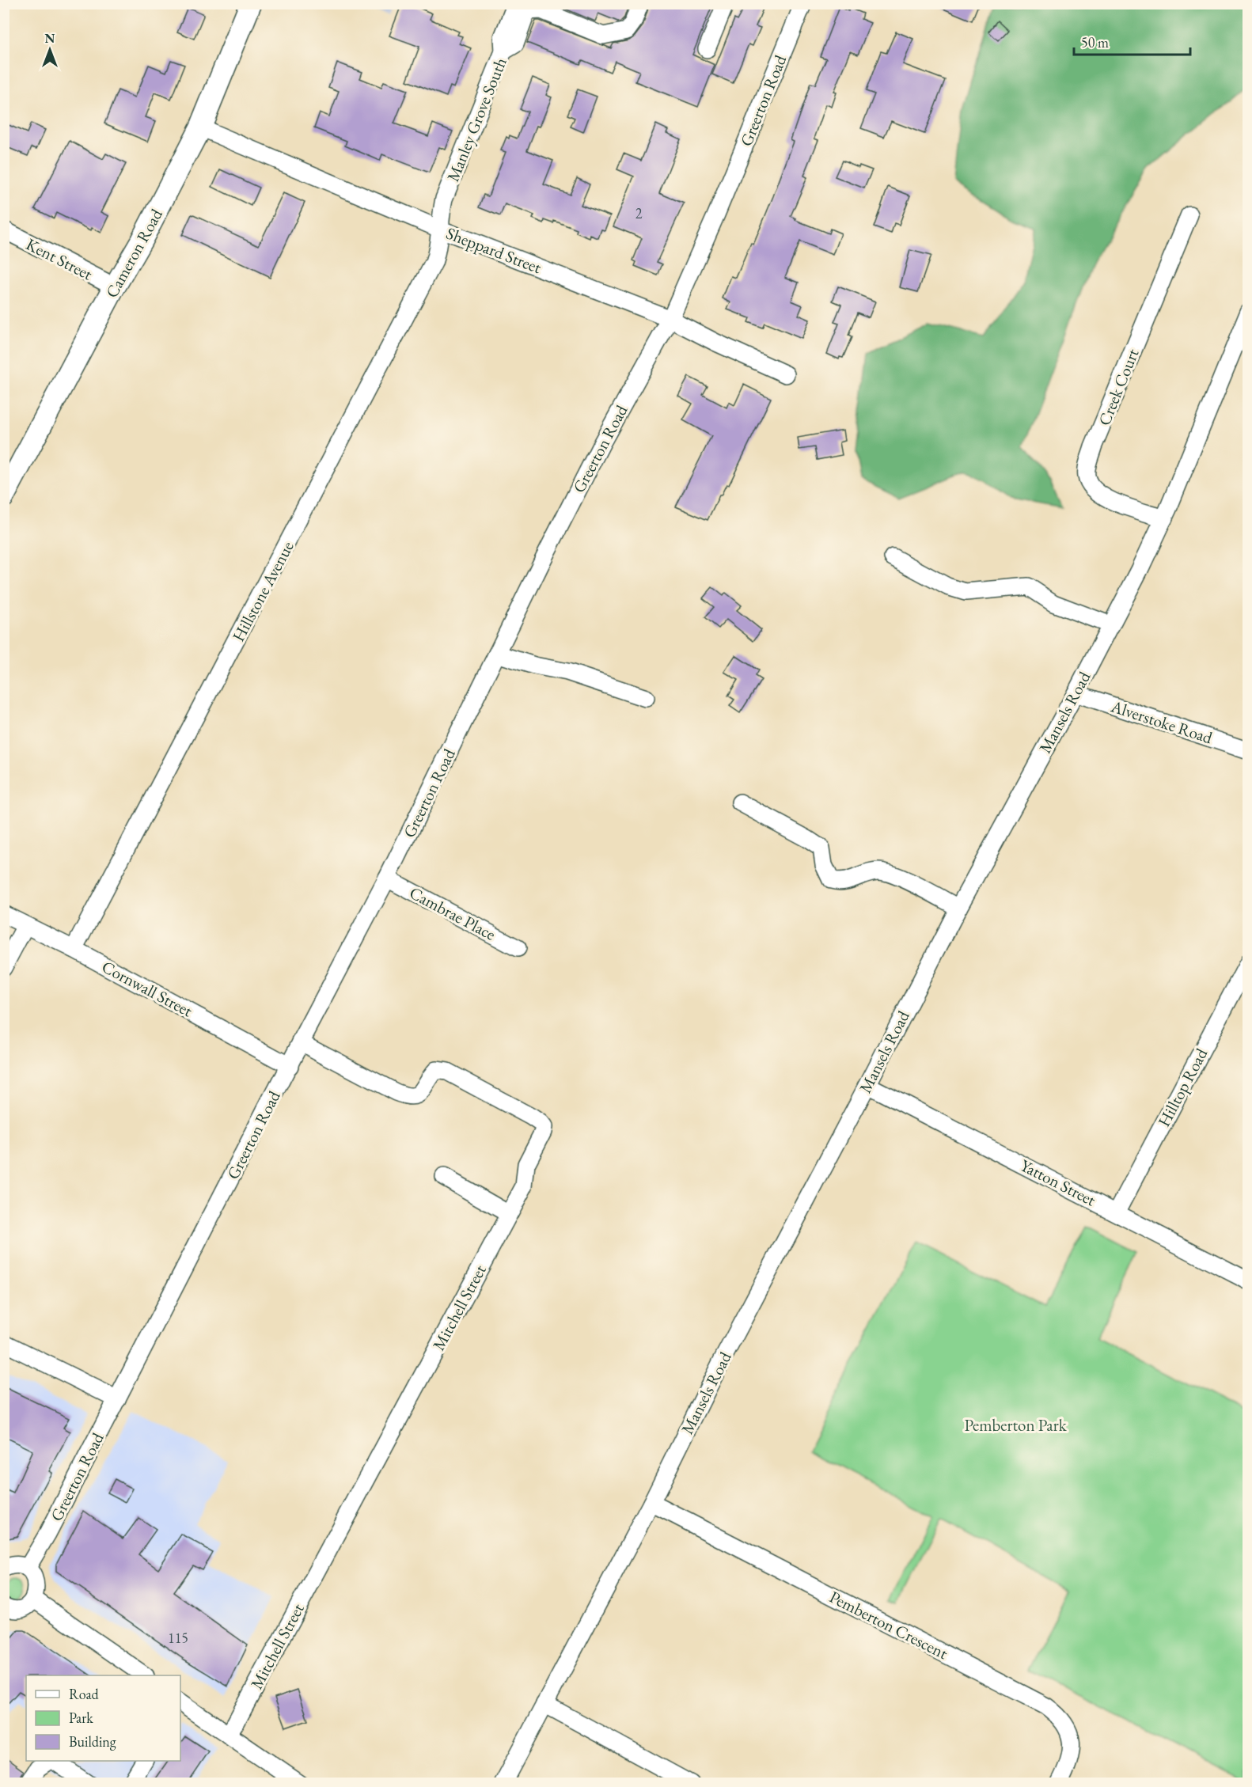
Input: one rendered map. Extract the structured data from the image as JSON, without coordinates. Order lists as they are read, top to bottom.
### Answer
{
  "streets": {
    "main road": ["Cameron Road"],
    "street": [
      "Greerton Road",
      "Manley Grove South",
      "Sheppard Street",
      "Kent Street",
      "Creek Court",
      "Hillstone Avenue",
      "Mansels Road",
      "Alverstoke Road",
      "Cambrae Place",
      "Cornwall Street",
      "Hilltop Road",
      "Yatton Street",
      "Mitchell Street",
      "Pemberton Crescent"
    ]
  },
  "crossings": [
    ["Greerton Road", "Sheppard Street"],
    ["Greerton Road", "Cambrae Place"],
    ["Greerton Road", "Cornwall Street"],
    ["Greerton Road", "Mitchell Street"],
    ["Manley Grove South", "Sheppard Street"],
    ["Manley Grove South", "Hillstone Avenue"],
    ["Sheppard Street", "Cameron Road"],
    ["Sheppard Street", "Hillstone Avenue"],
    ["Cameron Road", "Kent Street"],
    ["Creek Court", "Mansels Road"],
    ["Hillstone Avenue", "Cornwall Street"],
    ["Mansels Road", "Alverstoke Road"],
    ["Mansels Road", "Yatton Street"],
    ["Mansels Road", "Pemberton Crescent"],
    ["Hilltop Road", "Yatton Street"]
  ],
  "parks": ["Pemberton Park"],
  "house_numbers": ["2", "115"],
  "legend": ["Road", "Park", "Building"],
  "scale_bar": "50 m",
  "north": "top"
}
